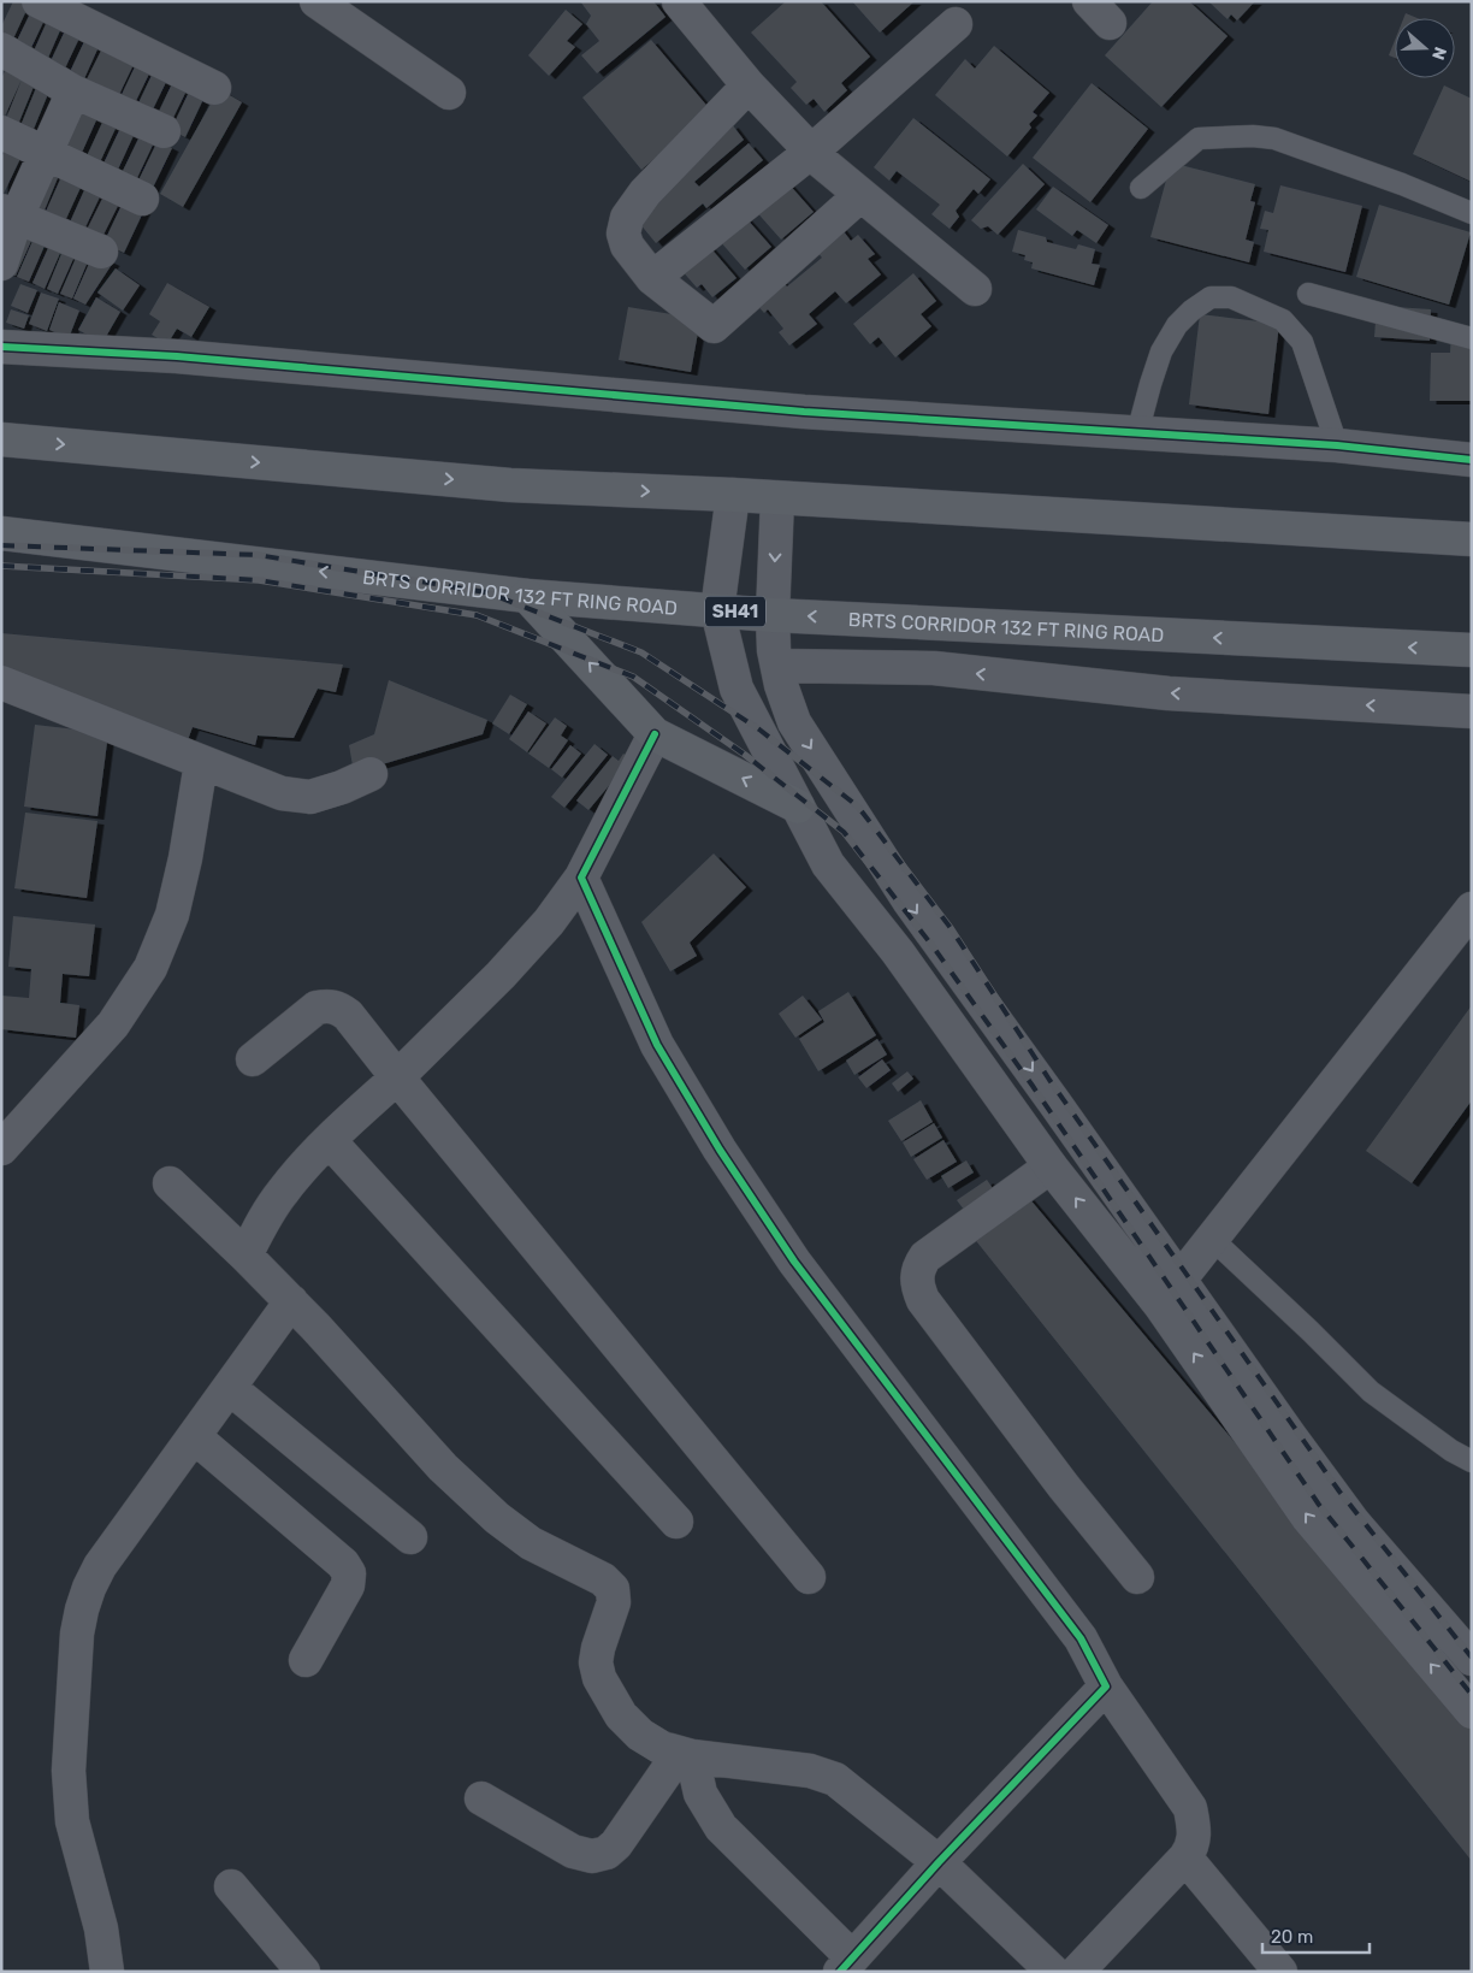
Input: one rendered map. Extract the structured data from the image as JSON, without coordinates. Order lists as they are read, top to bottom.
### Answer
{
  "streets": {
    "main road": ["BRTS CORRIDOR 132 FT RING ROAD", "SH41"]
  },
  "scale_bar": "20 m",
  "north": "right"
}
